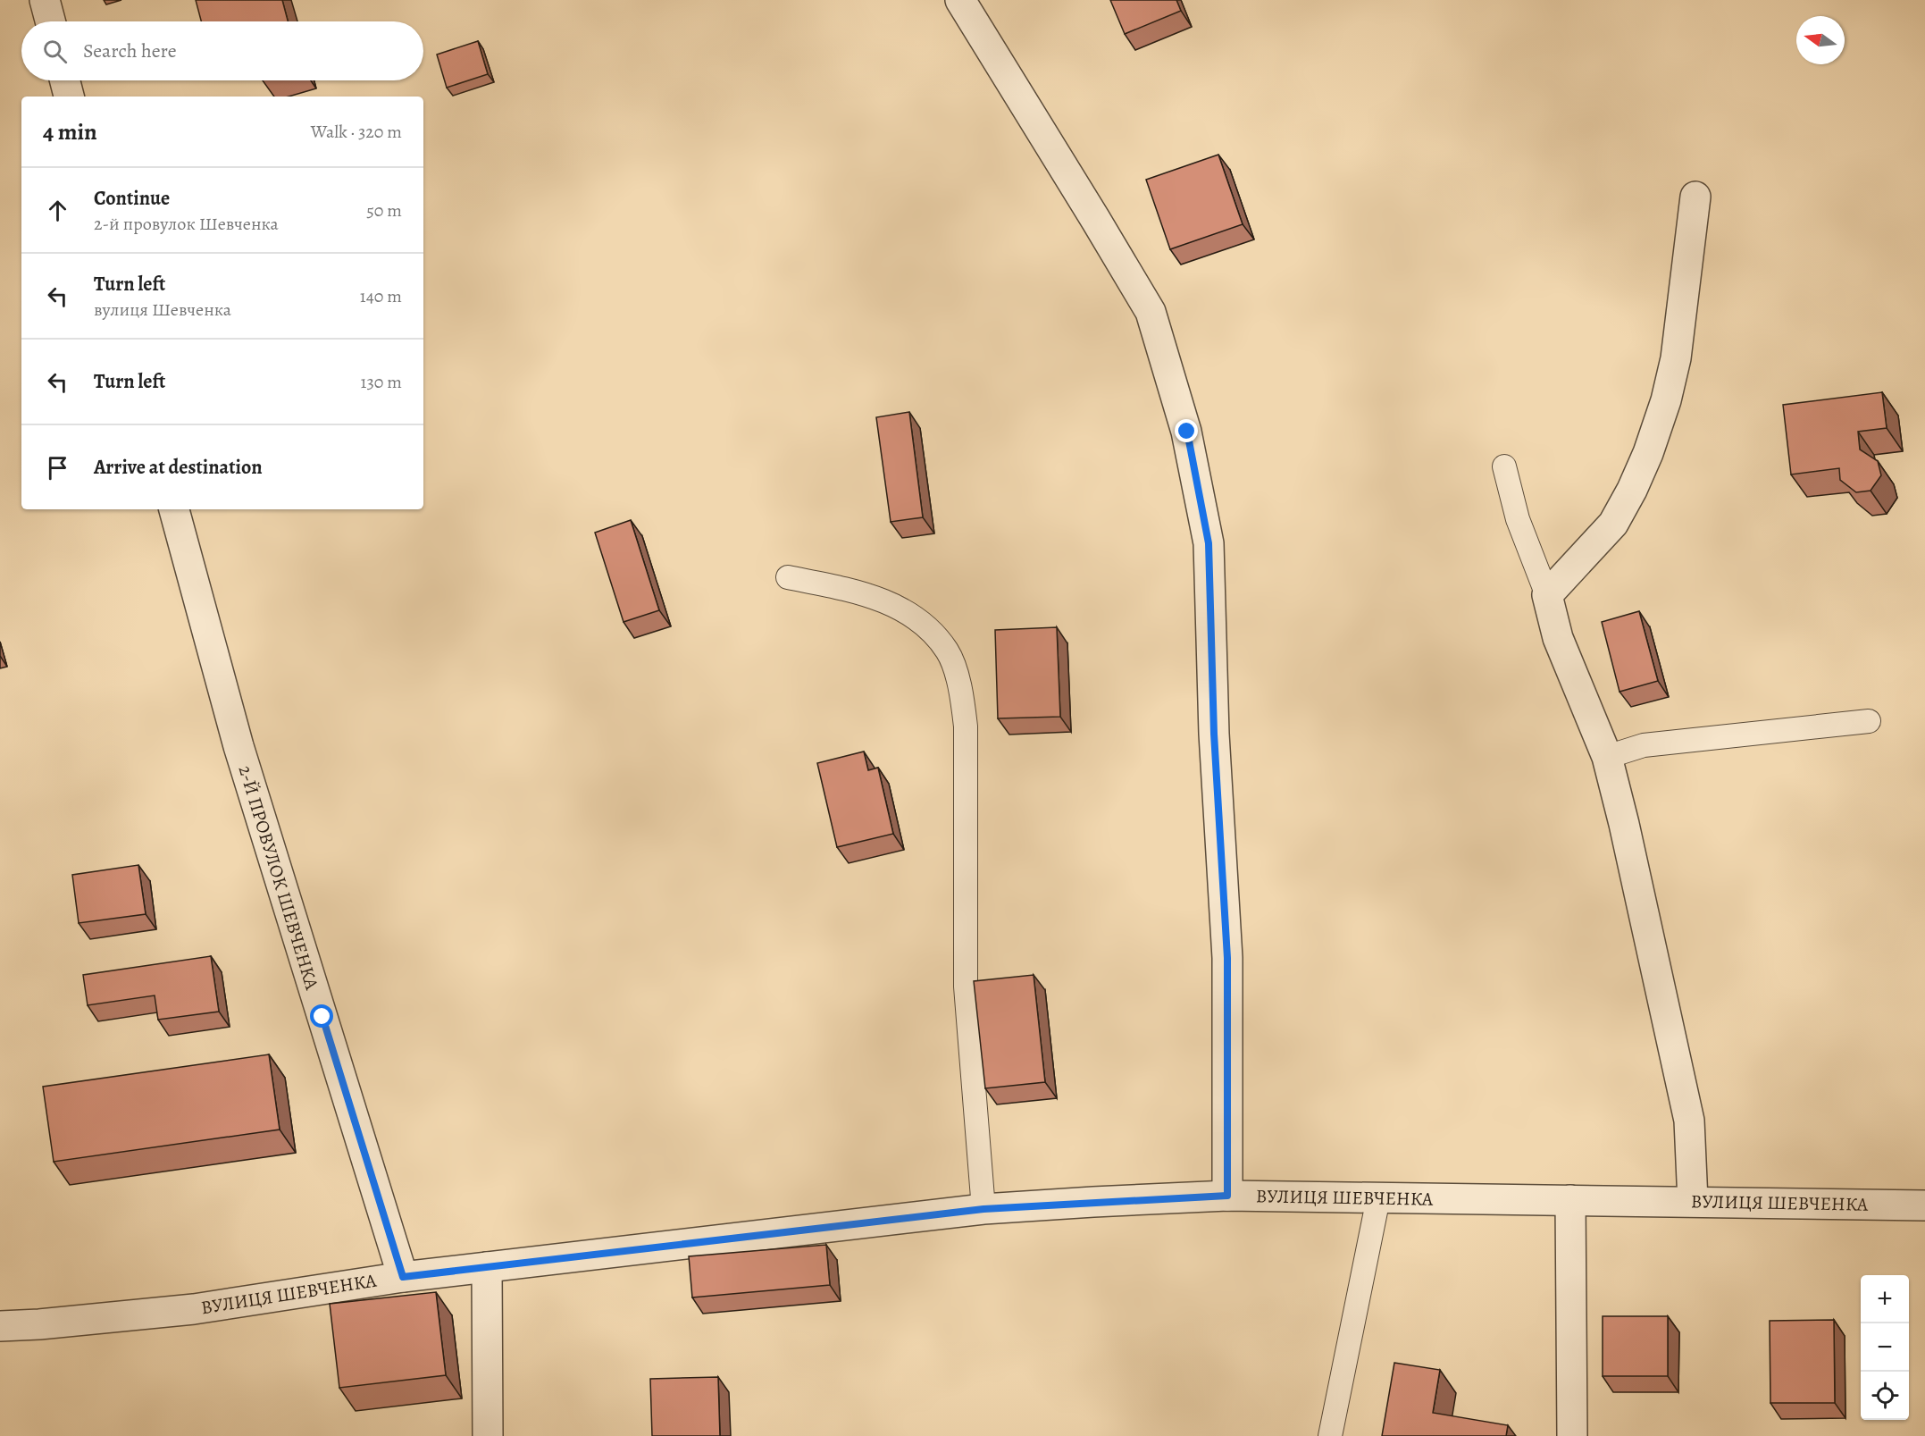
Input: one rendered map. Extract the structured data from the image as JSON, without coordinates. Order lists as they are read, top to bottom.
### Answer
{
  "streets": {
    "street": ["2-Й ПРОВУЛОК ШЕВЧЕНКА", "ВУЛИЦЯ ШЕВЧЕНКА"]
  },
  "crossings": [
    ["2-Й ПРОВУЛОК ШЕВЧЕНКА", "ВУЛИЦЯ ШЕВЧЕНКА"]
  ],
  "north": "left",
  "page": {
    "search": "Search here",
    "heading": ["4 min", "Walk · 320 m"],
    "list": [
      ["Continue", "2-й провулок Шевченка", "50 m"],
      ["Turn left", "вулиця Шевченка", "140 m"],
      ["Turn left", "130 m"],
      "Arrive at destination"
    ],
    "map_buttons": ["+", "−"]
  }
}
